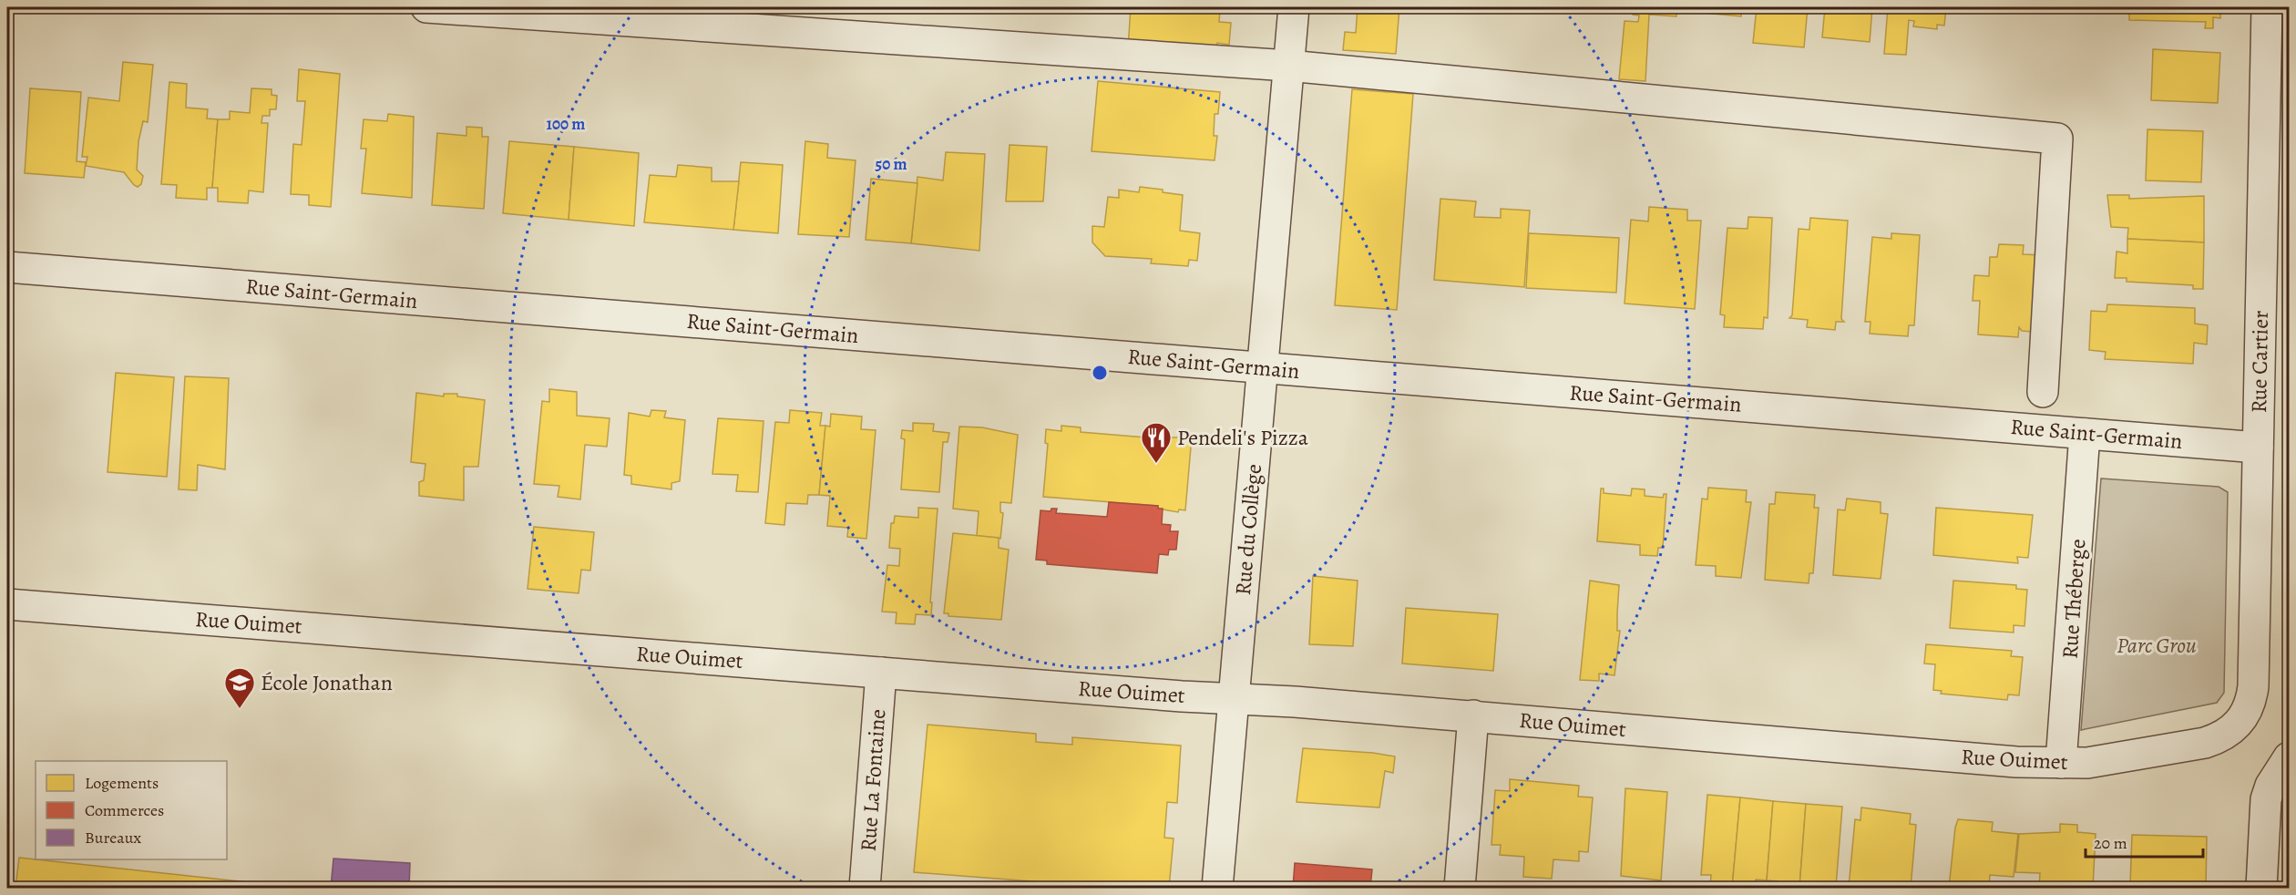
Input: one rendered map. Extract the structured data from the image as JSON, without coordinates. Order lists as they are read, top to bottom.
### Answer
{
  "streets": {
    "street": [
      "Rue Saint-Germain",
      "Rue Cartier",
      "Rue du Collège",
      "Rue Théberge",
      "Rue Ouimet",
      "Rue La Fontaine"
    ]
  },
  "crossings": [
    ["Rue Saint-Germain", "Rue Cartier"],
    ["Rue Saint-Germain", "Rue du Collège"],
    ["Rue Saint-Germain", "Rue Théberge"],
    ["Rue Cartier", "Rue Ouimet"],
    ["Rue du Collège", "Rue Ouimet"],
    ["Rue Théberge", "Rue Ouimet"],
    ["Rue Ouimet", "Rue La Fontaine"]
  ],
  "parks": ["Parc Grou"],
  "places": {
    "restaurant": ["Pendeli's Pizza"],
    "school or university": ["École Jonathan"]
  },
  "legend": ["Logements", "Commerces", "Bureaux"],
  "scale_bar": "20 m",
  "rings": ["100 m", "50 m"]
}
